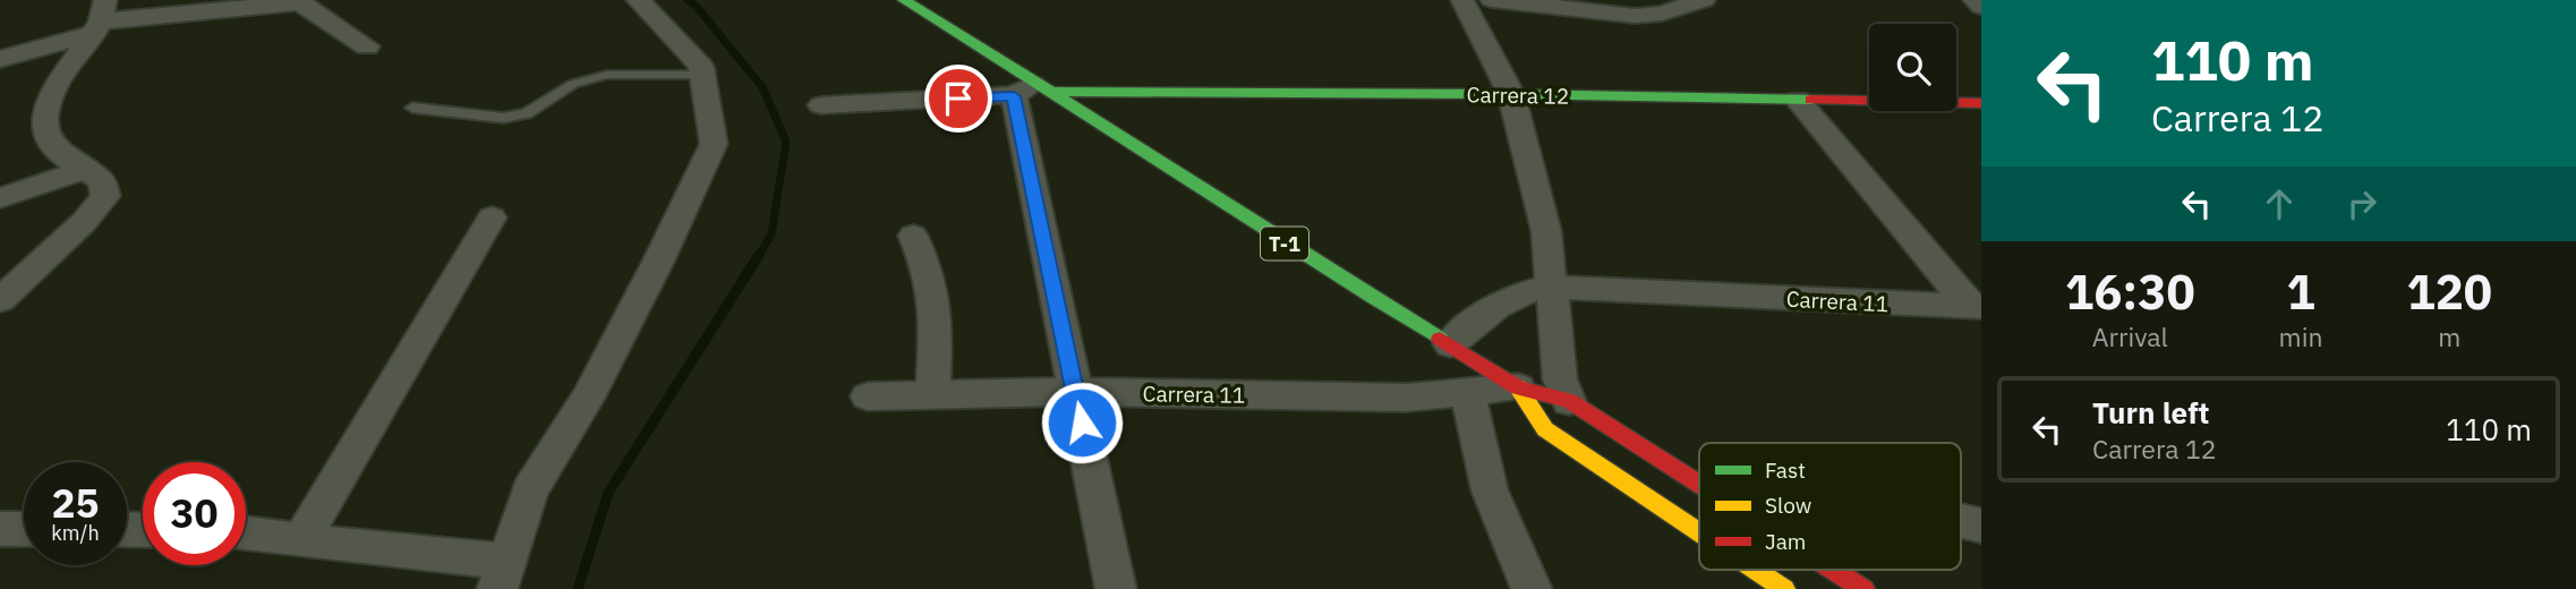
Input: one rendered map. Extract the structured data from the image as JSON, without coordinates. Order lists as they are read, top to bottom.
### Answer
{
  "streets": {
    "main road": ["Carrera 12", "T-1"],
    "street": ["Carrera 11"]
  },
  "crossings": [
    ["Carrera 12", "T-1"],
    ["T-1", "Carrera 11"]
  ],
  "legend": ["Fast", "Slow", "Jam"],
  "page": {
    "turn": ["110 m", "Carrera 12"],
    "eta": [
      "16:30",
      "Arrival",
      "1",
      "min",
      "120",
      "m"
    ],
    "list": [
      {
        "name": "Turn left",
        "note": "Carrera 12",
        "value": "110 m"
      }
    ],
    "speed": "25 km/h",
    "limit": "30"
  }
}
